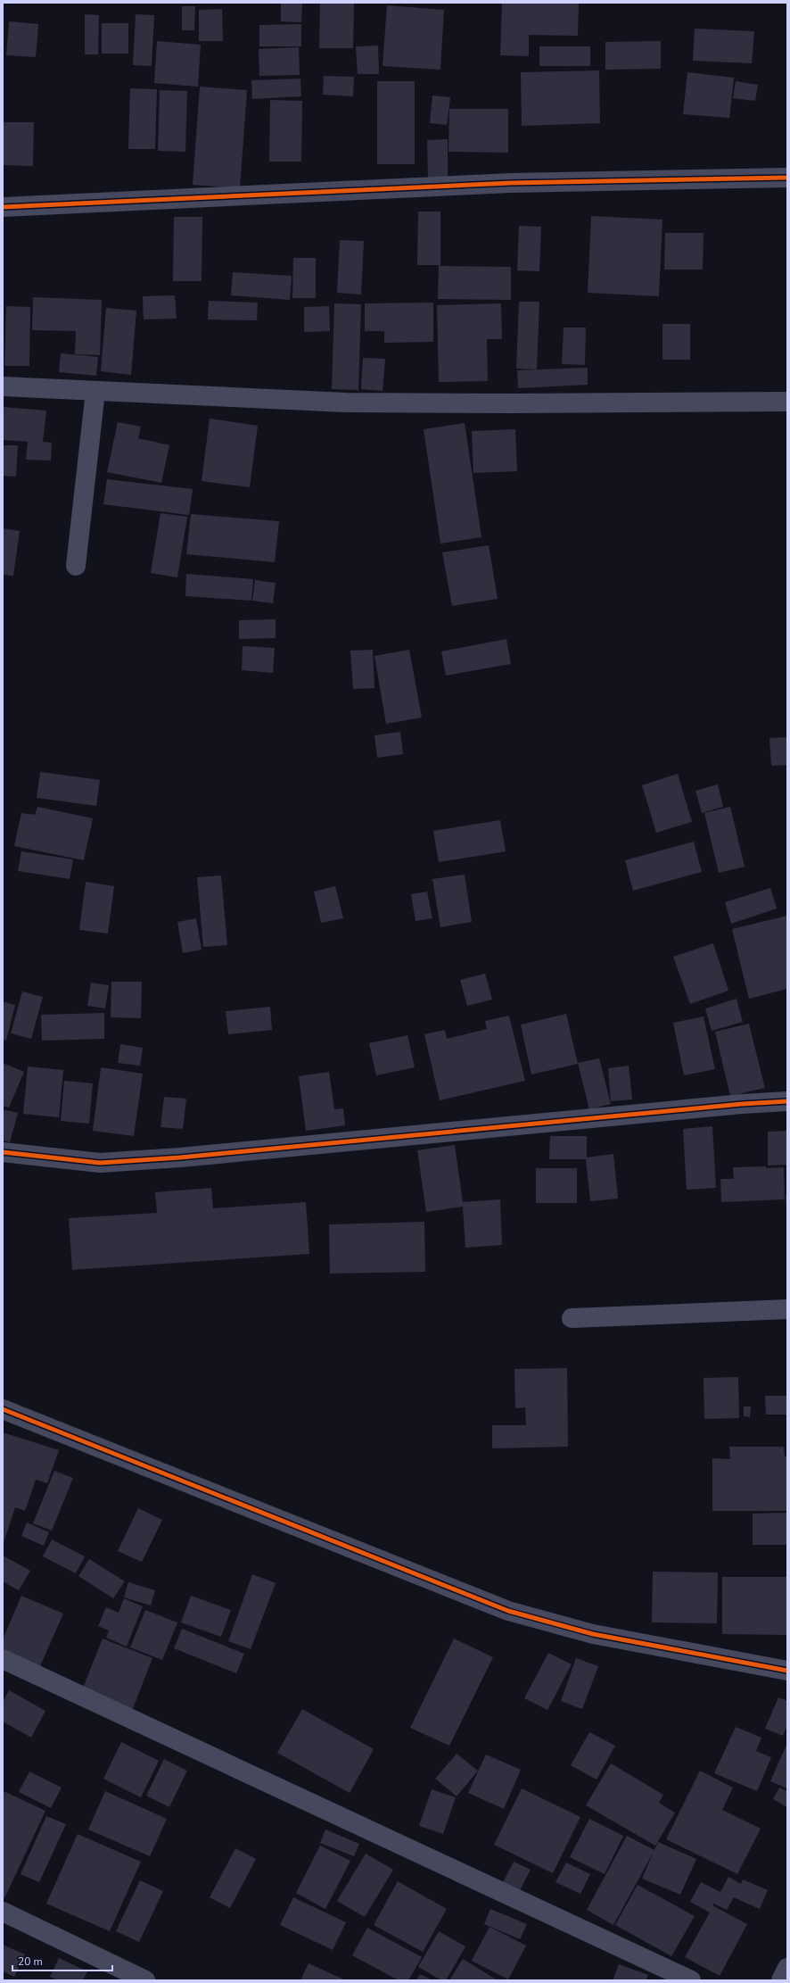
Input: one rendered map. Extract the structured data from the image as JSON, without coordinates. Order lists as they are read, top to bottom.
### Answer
{
  "scale_bar": "20 m"
}
